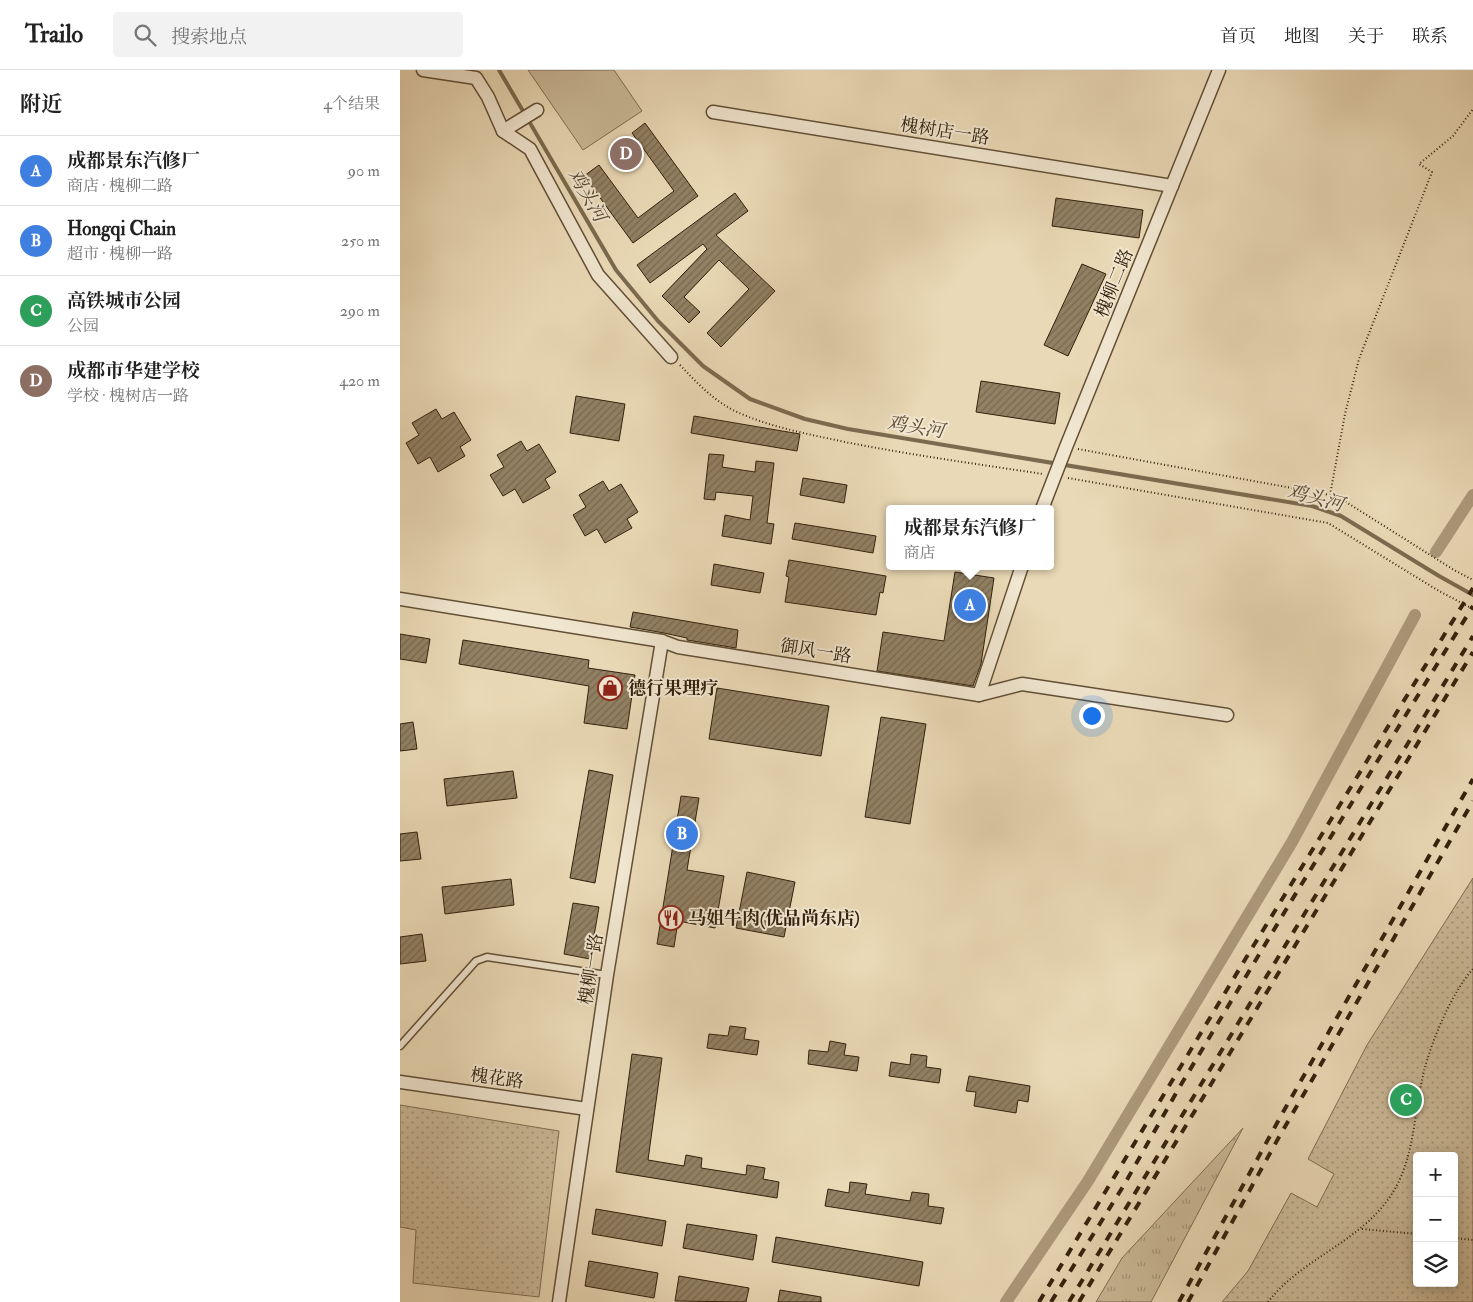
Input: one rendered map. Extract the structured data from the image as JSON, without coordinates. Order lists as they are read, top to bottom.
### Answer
{
  "streets": {
    "street": [
      "槐树店一路",
      "槐柳二路",
      "御风一路",
      "槐柳一路",
      "槐花路"
    ]
  },
  "crossings": [
    ["槐树店一路", "槐柳二路"],
    ["御风一路", "槐柳一路"],
    ["槐柳一路", "槐花路"]
  ],
  "water": ["鸡头河"],
  "places": {
    "shop": ["德行果理疗"],
    "restaurant": ["马姐牛肉(优品尚东店)"]
  },
  "page": {
    "header": "Trailo",
    "search": "搜索地点",
    "nav": [
      "首页",
      "地图",
      "关于",
      "联系"
    ],
    "heading": ["附近", "4个结果"],
    "list": [
      {
        "mark": "A",
        "name": "成都景东汽修厂",
        "note": "商店 · 槐柳二路",
        "value": "90 m"
      },
      {
        "mark": "B",
        "name": "Hongqi Chain",
        "note": "超市 · 槐柳一路",
        "value": "250 m"
      },
      {
        "mark": "C",
        "name": "高铁城市公园",
        "note": "公园",
        "value": "290 m"
      },
      {
        "mark": "D",
        "name": "成都市华建学校",
        "note": "学校 · 槐树店一路",
        "value": "420 m"
      }
    ],
    "pins": [
      "D",
      "A",
      "B",
      "C"
    ],
    "popup": ["成都景东汽修厂", "商店"],
    "map_buttons": ["+", "−"]
  }
}
